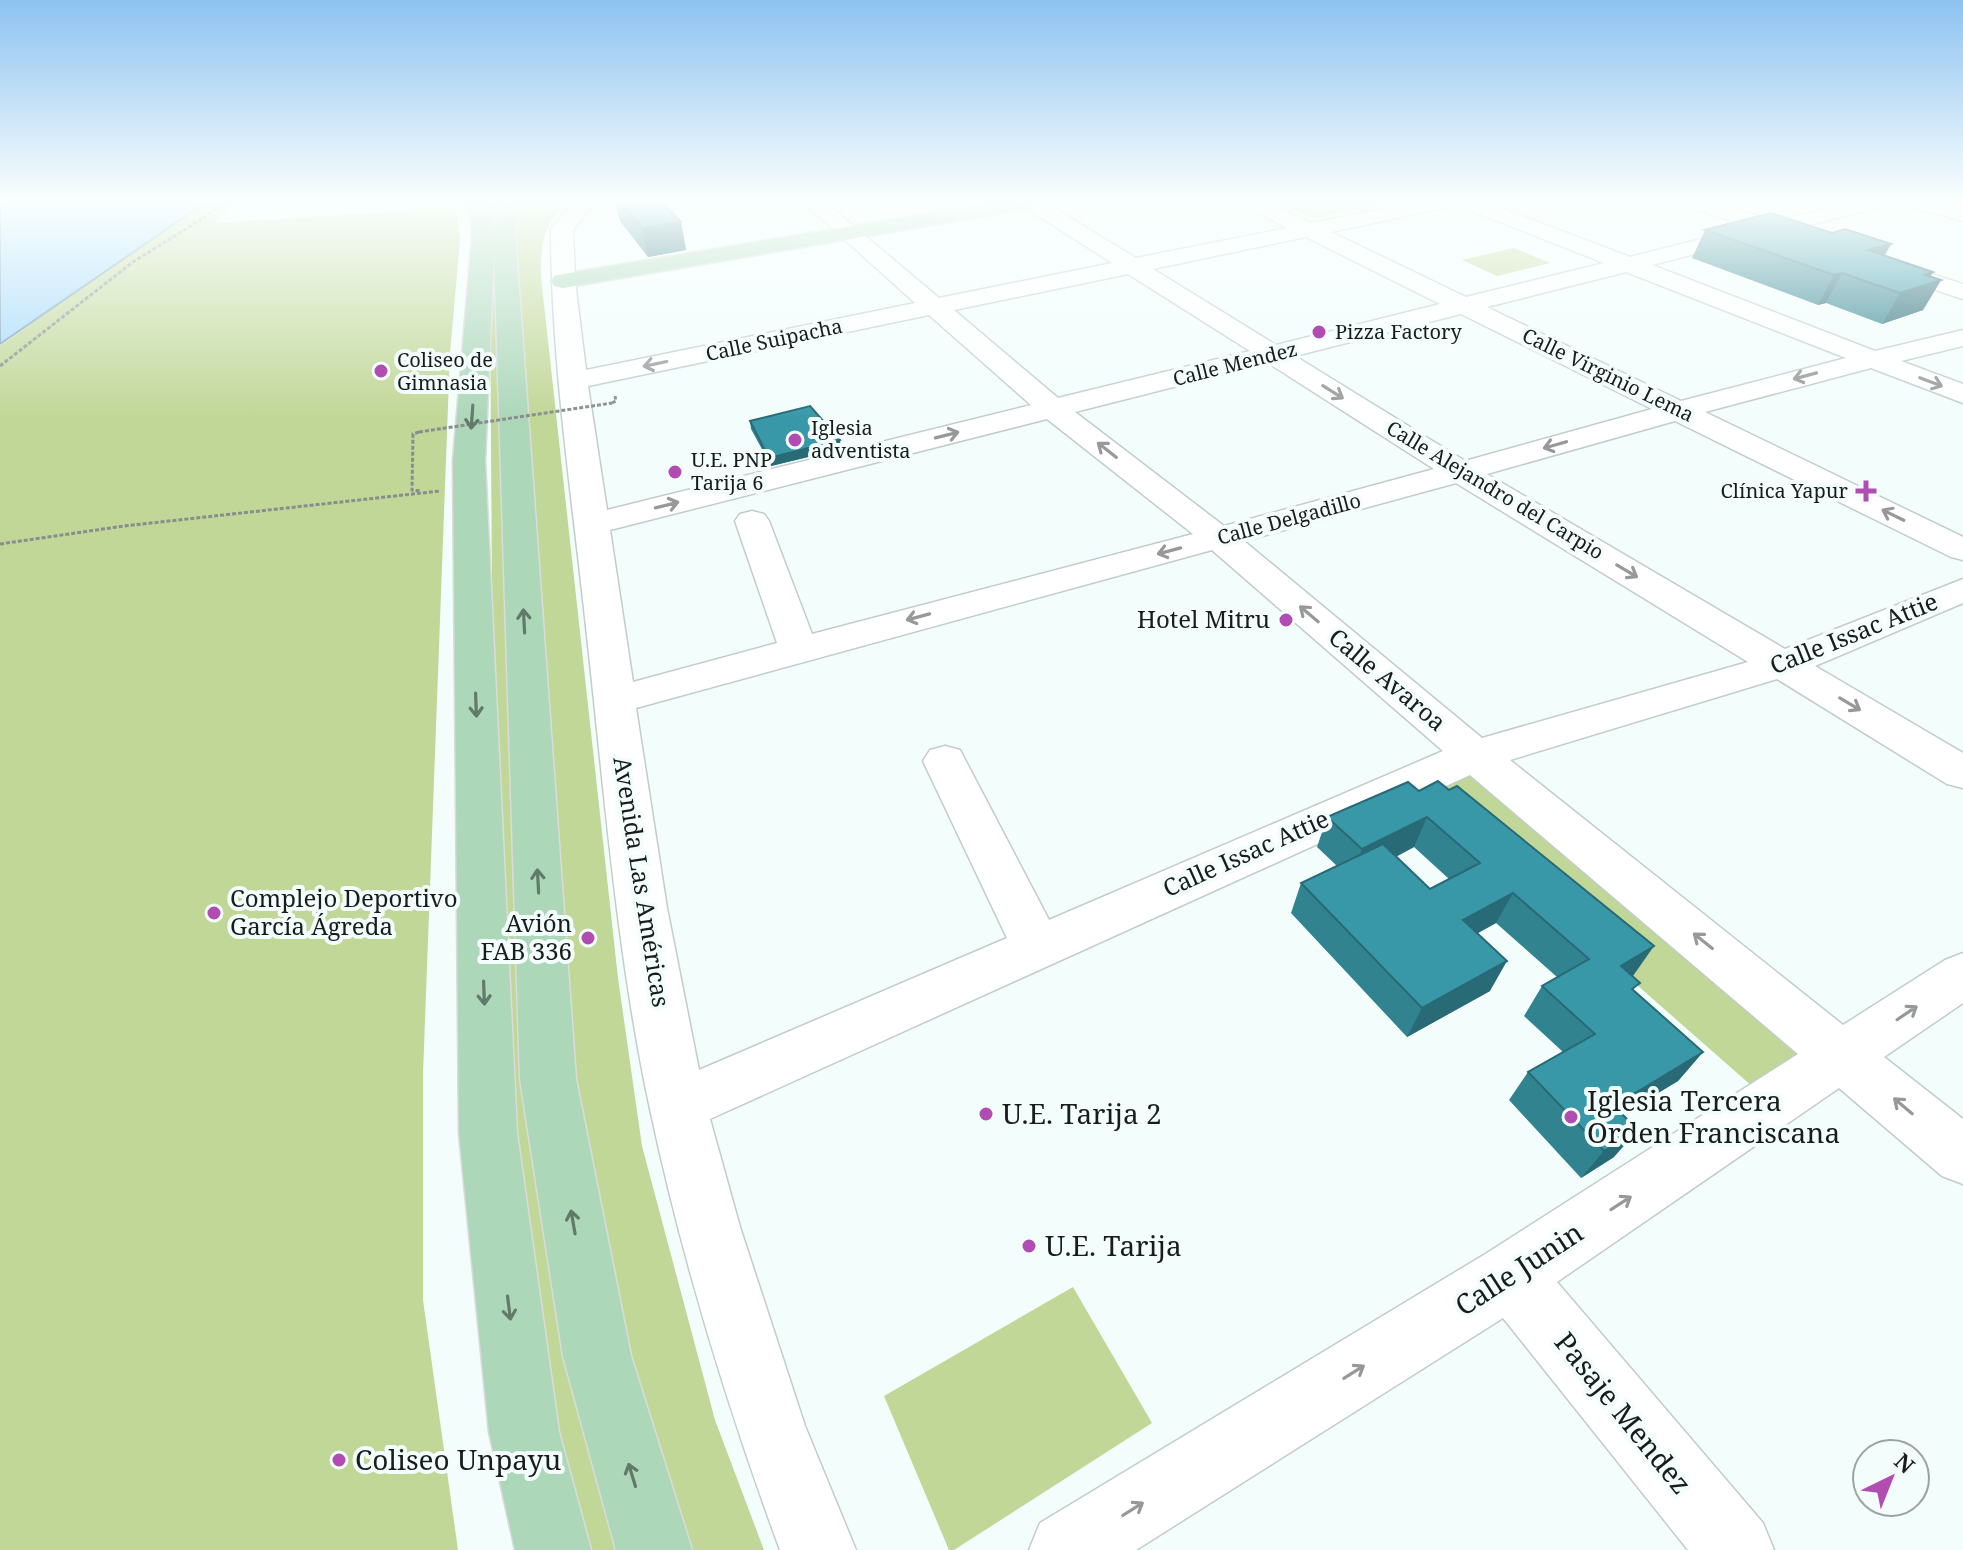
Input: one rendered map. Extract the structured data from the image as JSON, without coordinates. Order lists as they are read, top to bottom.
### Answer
{
  "streets": {
    "street": [
      "Calle Suipacha",
      "Calle Mendez",
      "Calle Virginio Lema",
      "Calle Alejandro del Carpio",
      "Calle Delgadillo",
      "Calle Issac Attie",
      "Calle Avaroa",
      "Avenida Las Américas",
      "Calle Junin",
      "Pasaje Mendez"
    ]
  },
  "crossings": [
    ["Calle Suipacha", "Calle Avaroa"],
    ["Calle Suipacha", "Avenida Las Américas"],
    ["Calle Mendez", "Calle Virginio Lema"],
    ["Calle Mendez", "Calle Alejandro del Carpio"],
    ["Calle Mendez", "Calle Avaroa"],
    ["Calle Mendez", "Avenida Las Américas"],
    ["Calle Virginio Lema", "Calle Delgadillo"],
    ["Calle Alejandro del Carpio", "Calle Delgadillo"],
    ["Calle Alejandro del Carpio", "Calle Issac Attie"],
    ["Calle Delgadillo", "Calle Avaroa"],
    ["Calle Delgadillo", "Avenida Las Américas"],
    ["Calle Issac Attie", "Calle Avaroa"],
    ["Calle Issac Attie", "Avenida Las Américas"],
    ["Calle Avaroa", "Calle Junin"],
    ["Calle Junin", "Pasaje Mendez"]
  ],
  "one_way": [
    "Calle Suipacha",
    "Calle Mendez",
    "Calle Delgadillo",
    "Calle Avaroa",
    "Calle Junin"
  ],
  "places": {
    "other": [
      "Pizza Factory",
      "Coliseo de Gimnasia",
      "Iglesia adventista",
      "U.E. PNP Tarija 6",
      "Hotel Mitru",
      "Complejo Deportivo García Ágreda",
      "Avión FAB 336",
      "U.E. Tarija 2",
      "Iglesia Tercera Orden Franciscana",
      "U.E. Tarija",
      "Coliseo Unpayu"
    ],
    "health": ["Clínica Yapur"]
  },
  "north": "top right"
}
